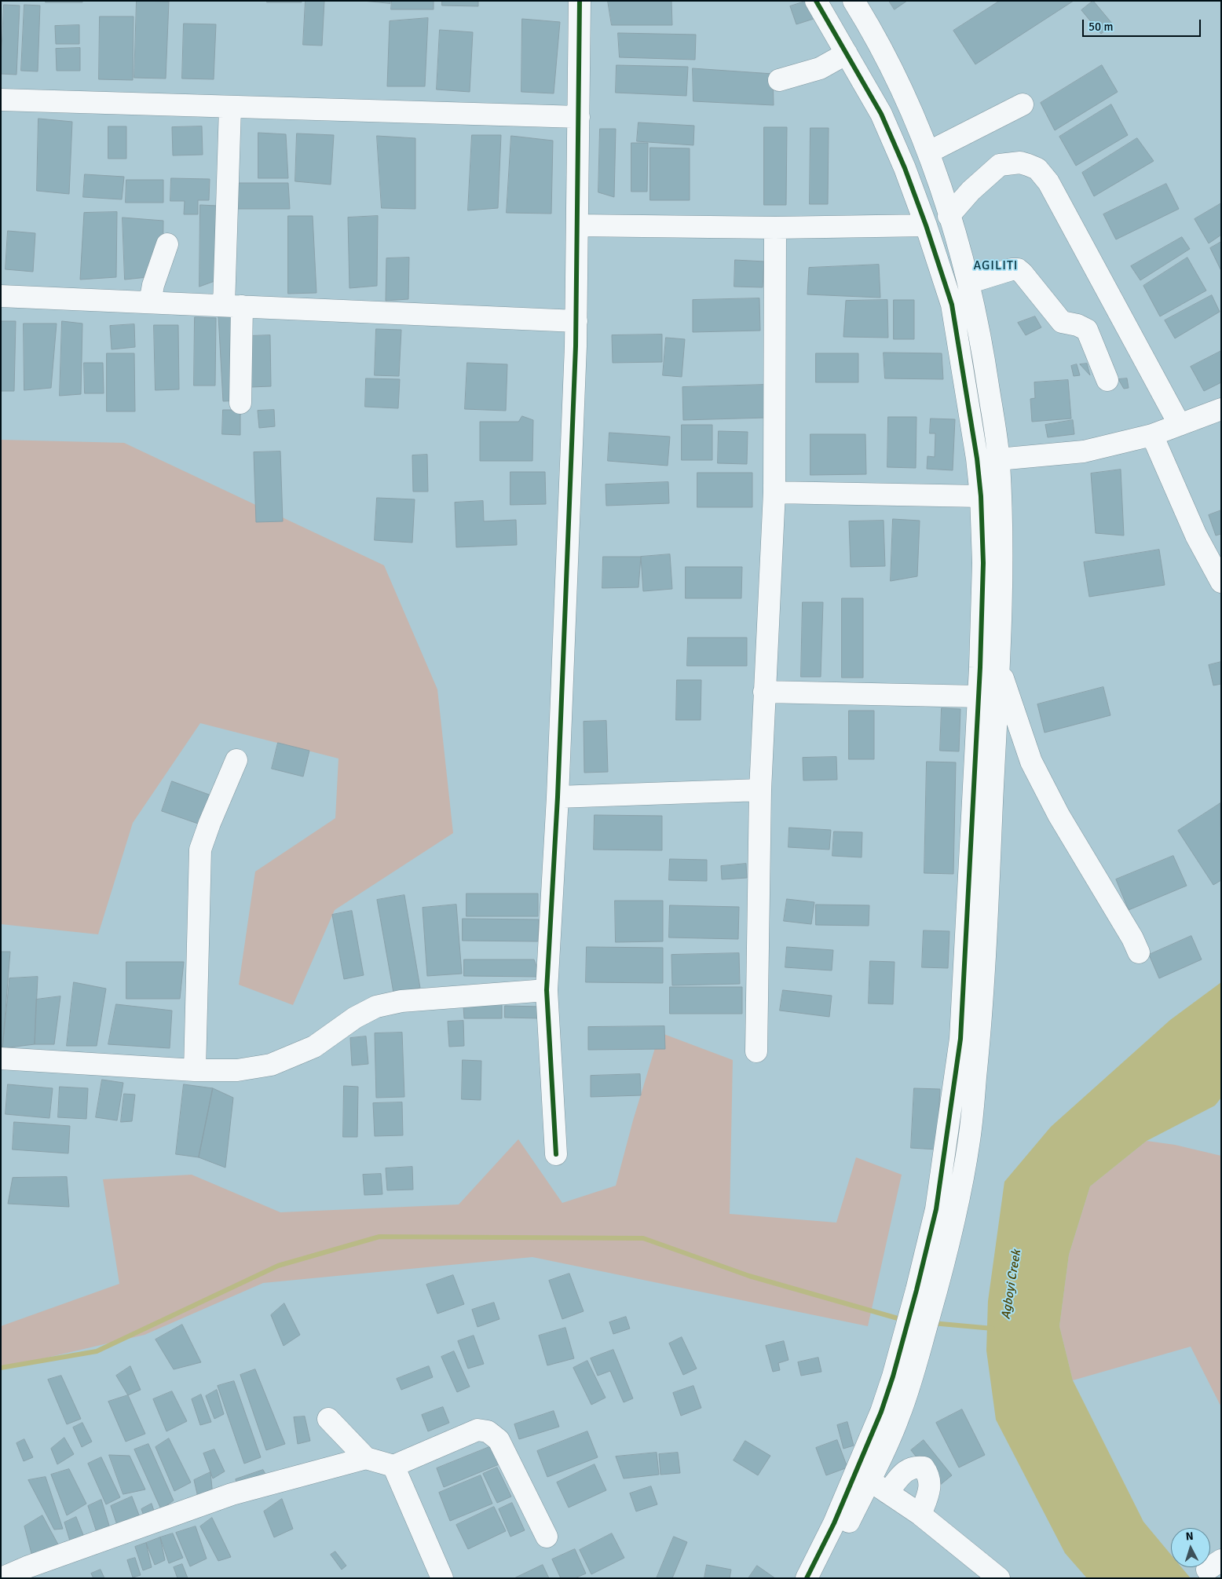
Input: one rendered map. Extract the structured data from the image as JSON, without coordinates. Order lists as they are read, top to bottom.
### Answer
{
  "districts": ["AGILITI"],
  "water": ["Agboyi Creek"],
  "scale_bar": "50 m",
  "north": "top"
}
